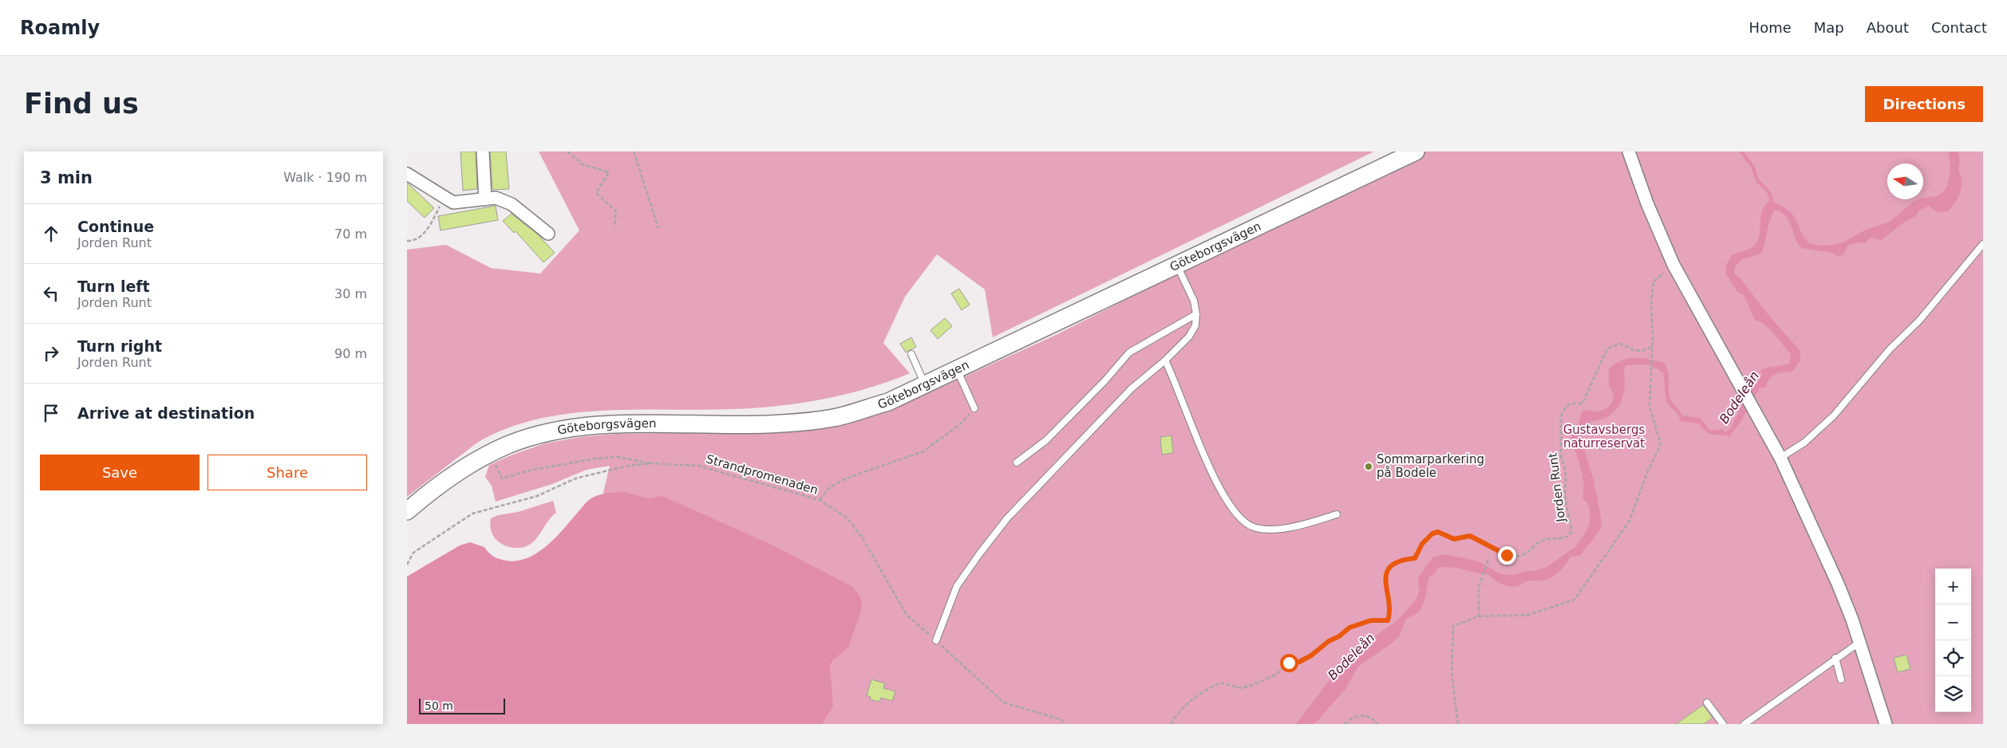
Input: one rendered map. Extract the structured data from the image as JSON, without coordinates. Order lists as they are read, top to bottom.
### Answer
{
  "streets": {
    "street": ["Göteborgsvägen"],
    "path": ["Strandpromenaden", "Jorden Runt"]
  },
  "water": ["Bodeleån"],
  "parks": ["Gustavsbergs naturreservat"],
  "places": ["Sommarparkering på Bodele"],
  "scale_bar": "50 m",
  "north": "left",
  "page": {
    "header": "Roamly",
    "nav": [
      "Home",
      "Map",
      "About",
      "Contact"
    ],
    "buttons": [
      "Directions",
      ["Save", "Share"]
    ],
    "title": "Find us",
    "heading": ["3 min", "Walk · 190 m"],
    "list": [
      ["Continue", "Jorden Runt", "70 m"],
      ["Turn left", "Jorden Runt", "30 m"],
      ["Turn right", "Jorden Runt", "90 m"],
      "Arrive at destination"
    ],
    "map_buttons": ["+", "−"],
    "scale": "50 m"
  }
}
